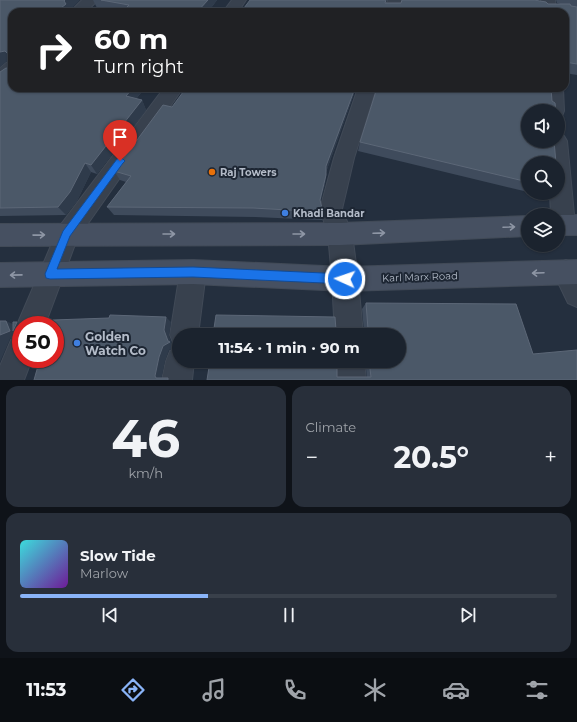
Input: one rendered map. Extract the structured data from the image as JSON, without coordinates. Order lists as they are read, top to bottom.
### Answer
{
  "streets": {
    "main road": ["Karl Marx Road"]
  },
  "places": ["Raj Towers", "Khadi Bandar", "Golden Watch Co"],
  "page": {
    "turn": ["60 m", "Turn right"],
    "limit": "50",
    "trip": "11:54 · 1 min · 90 m",
    "tile": [
      ["46", "km/h"],
      "Climate"
    ],
    "heat": ["−", "20.5°", "+"],
    "song": ["Slow Tide", "Marlow"],
    "tabs": "11:53"
  }
}
